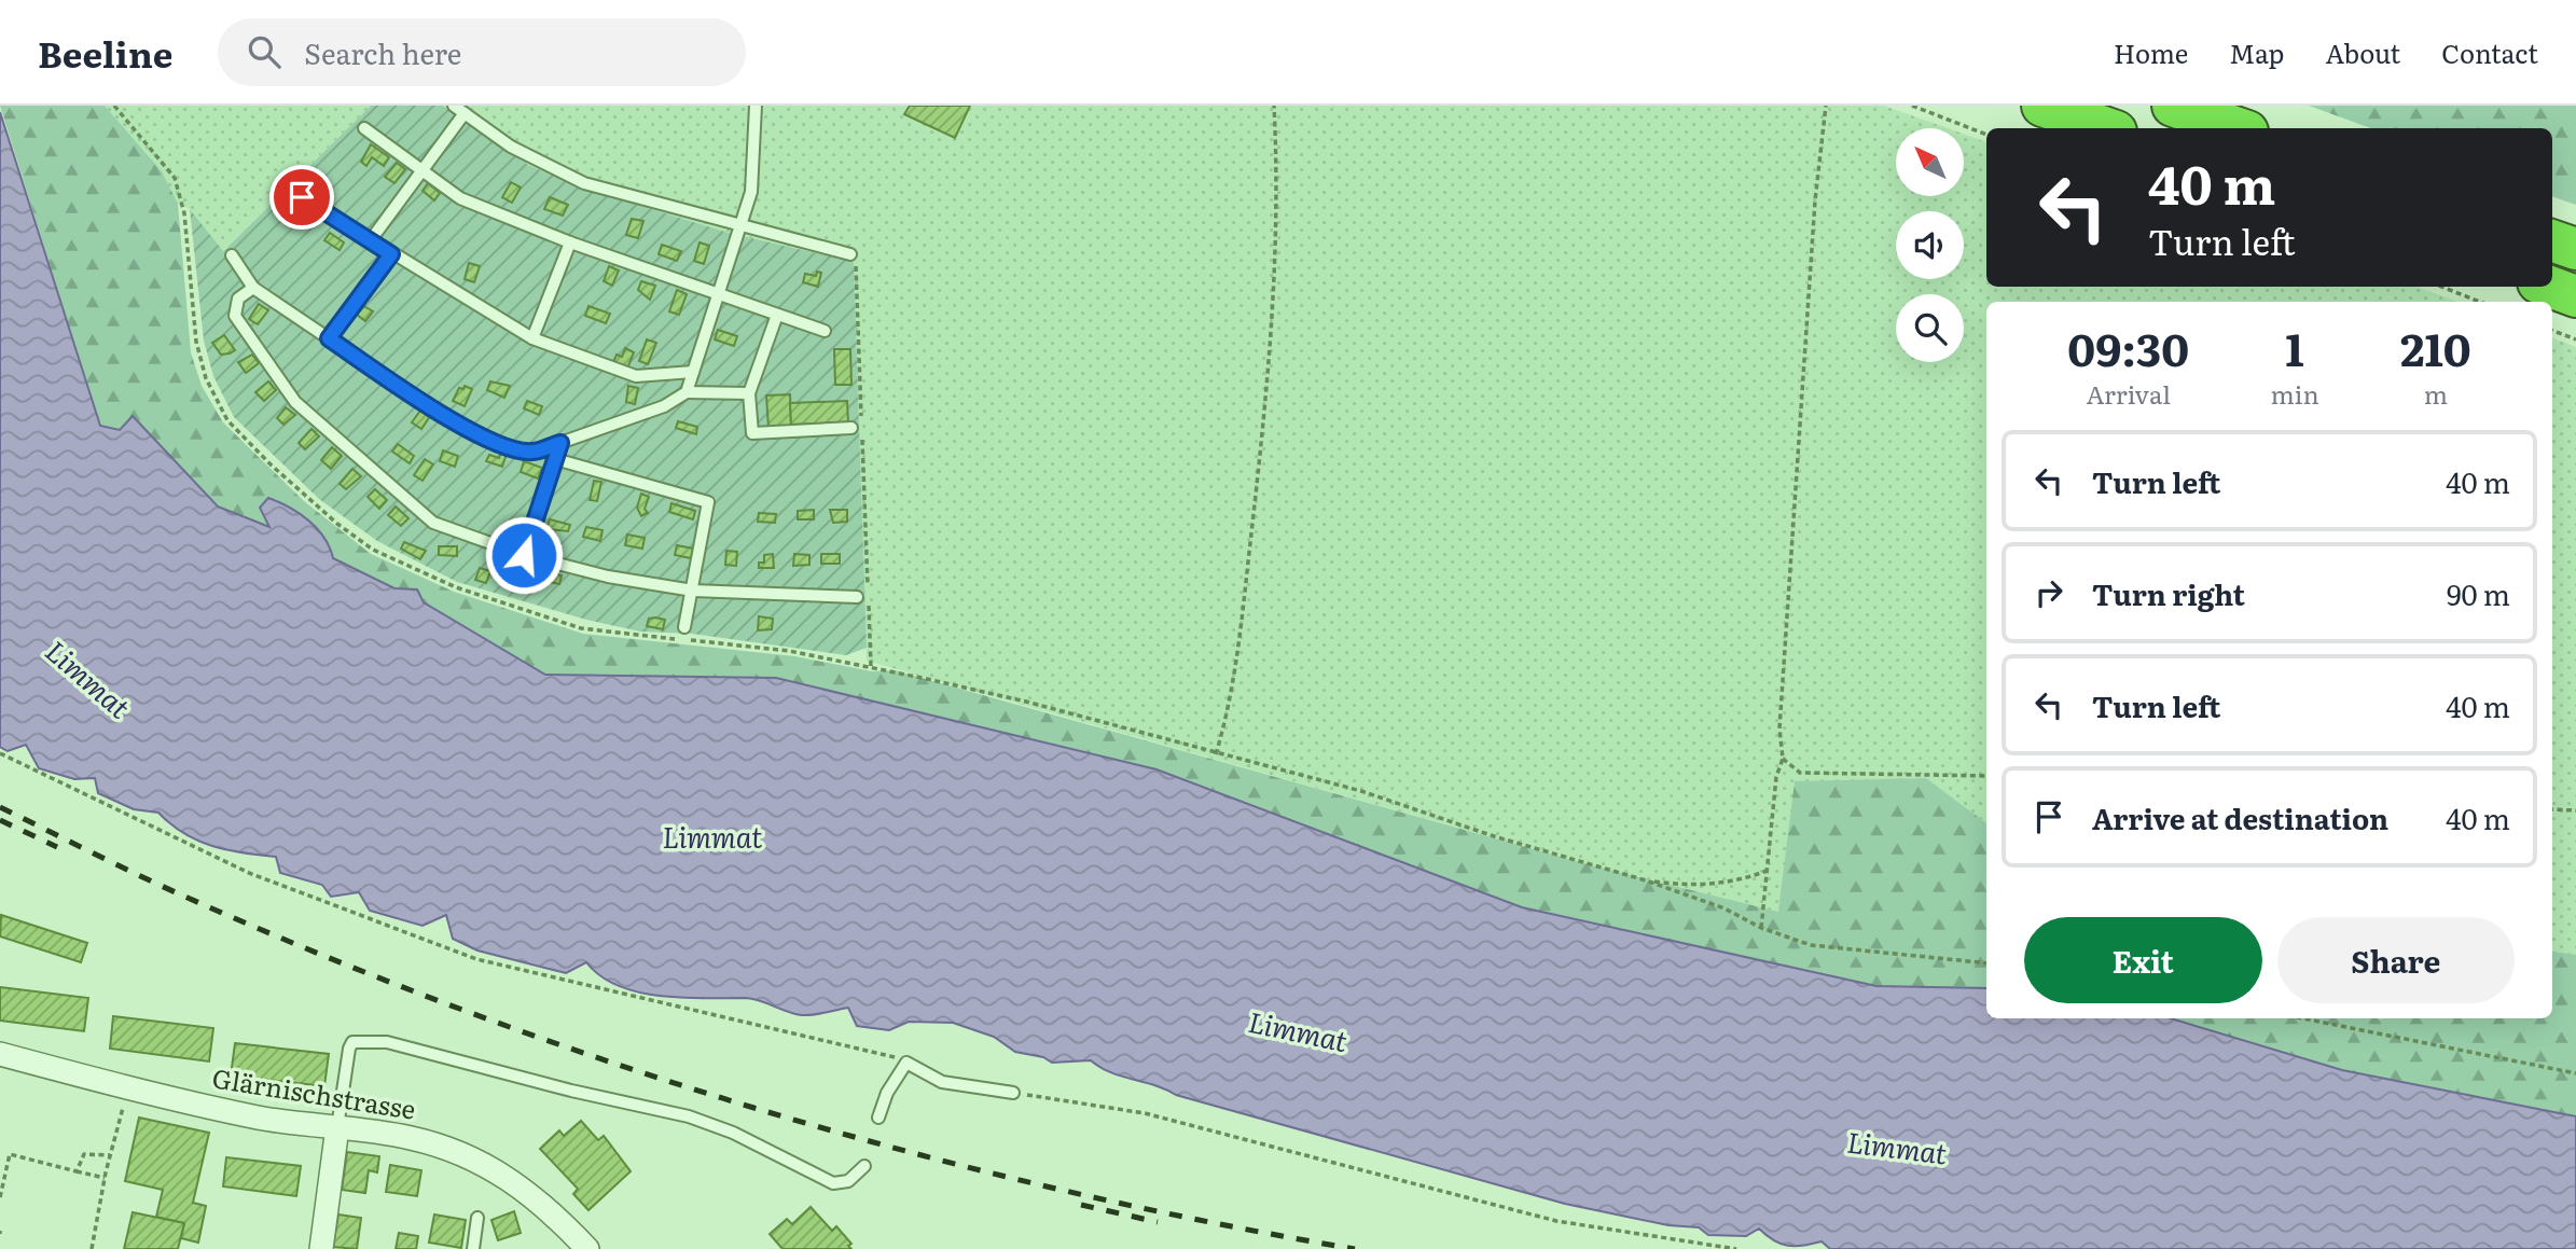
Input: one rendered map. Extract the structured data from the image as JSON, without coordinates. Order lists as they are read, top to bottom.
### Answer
{
  "streets": {
    "street": ["Glärnischstrasse"]
  },
  "water": ["Limmat"],
  "north": "top left",
  "page": {
    "header": "Beeline",
    "search": "Search here",
    "nav": [
      "Home",
      "Map",
      "About",
      "Contact"
    ],
    "turn": ["40 m", "Turn left"],
    "eta": [
      "09:30",
      "Arrival",
      "1",
      "min",
      "210",
      "m"
    ],
    "list": [
      {
        "name": "Turn left",
        "value": "40 m"
      },
      {
        "name": "Turn right",
        "value": "90 m"
      },
      {
        "name": "Turn left",
        "value": "40 m"
      },
      {
        "name": "Arrive at destination",
        "value": "40 m"
      }
    ],
    "buttons": ["Exit", "Share"]
  }
}
